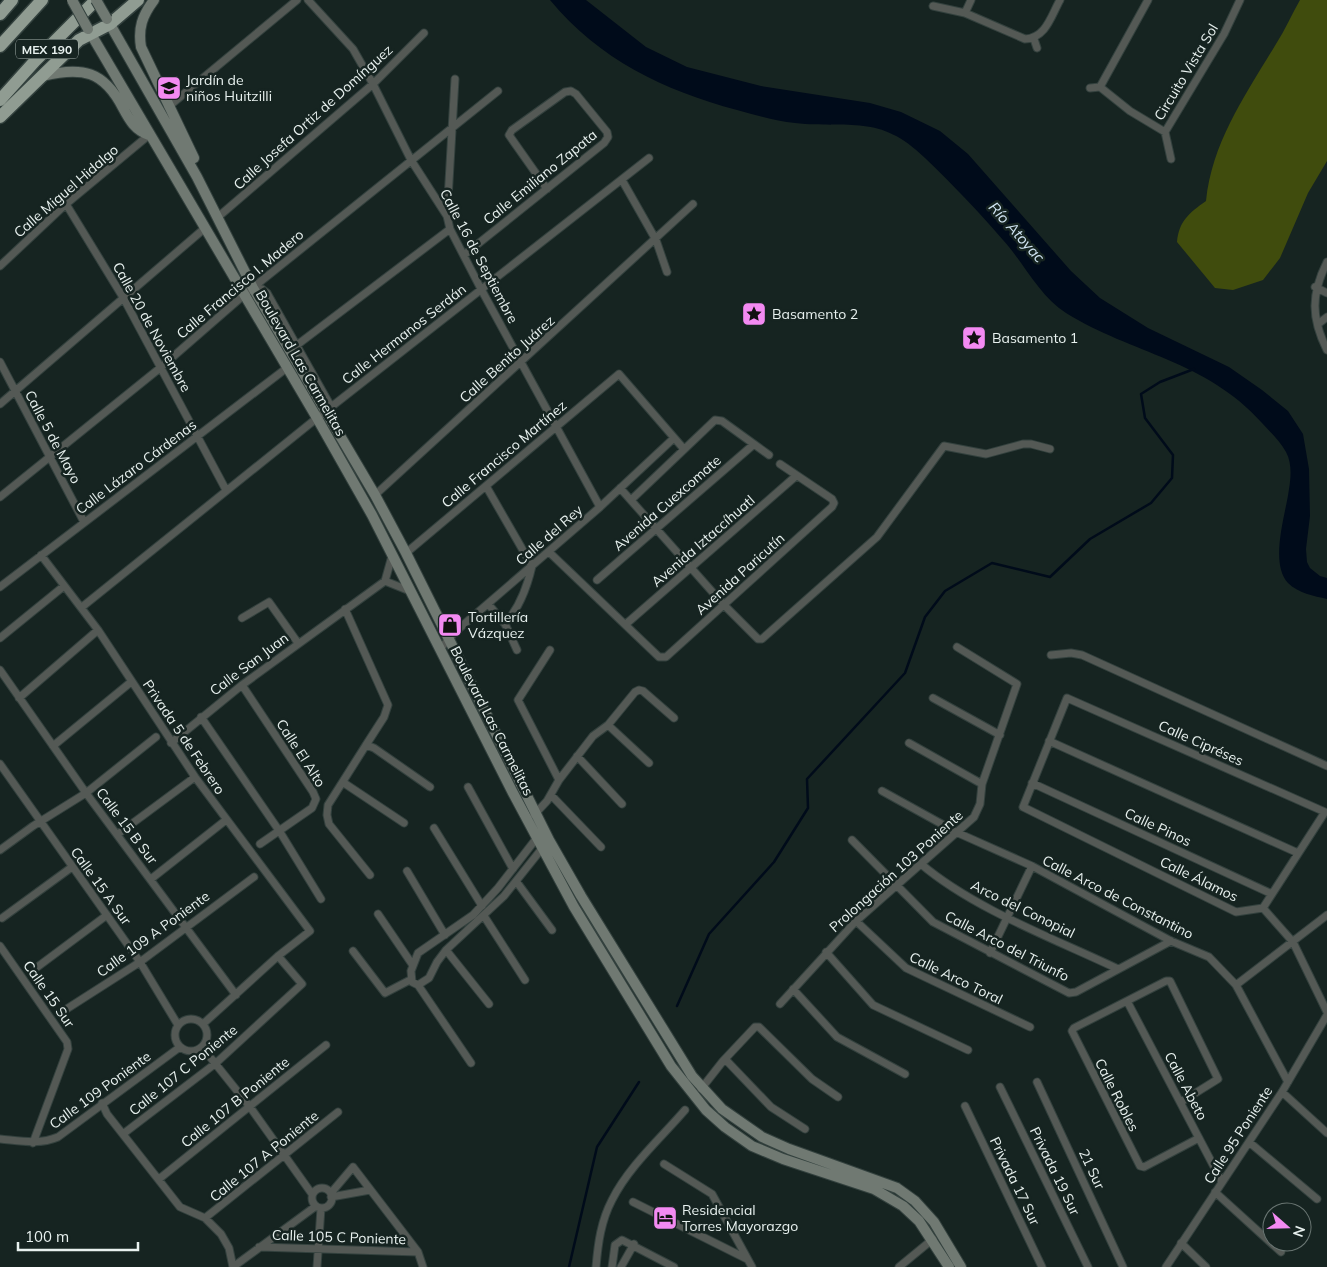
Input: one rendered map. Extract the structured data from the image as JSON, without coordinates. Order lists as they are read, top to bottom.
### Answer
{
  "streets": {
    "highway": ["MEX 190"],
    "main road": ["Boulevard Las Carmelitas"],
    "street": [
      "Circuito Vista Sol",
      "Calle Josefa Ortiz de Domínguez",
      "Calle Emiliano Zapata",
      "Calle Miguel Hidalgo",
      "Calle 16 de Septiembre",
      "Calle Francisco I. Madero",
      "Calle 20 de Noviembre",
      "Calle Hermanos Serdán",
      "Calle Benito Juárez",
      "Calle 5 de Mayo",
      "Calle Francisco Martínez",
      "Calle Lázaro Cárdenas",
      "Avenida Cuexcomate",
      "Calle del Rey",
      "Avenida Iztaccíhuatl",
      "Avenida Paricutín",
      "Calle San Juan",
      "Privada 5 de Febrero",
      "Calle Cipréses",
      "Calle El Alto",
      "Calle 15 B Sur",
      "Calle Pinos",
      "Prolongación 103 Poniente",
      "Calle Álamos",
      "Calle 15 A Sur",
      "Calle Arco de Constantino",
      "Arco del Conopial",
      "Calle 109 A Poniente",
      "Calle Arco del Triunfo",
      "Calle Arco Toral",
      "Calle 15 Sur",
      "Calle 107 C Poniente",
      "Calle Abeto",
      "Calle 109 Poniente",
      "Calle Robles",
      "Calle 107 B Poniente",
      "Calle 95 Poniente",
      "Calle 107 A Poniente",
      "21 Sur",
      "Privada 19 Sur",
      "Privada 17 Sur",
      "Calle 105 C Poniente"
    ]
  },
  "crossings": [
    ["MEX 190", "Boulevard Las Carmelitas"],
    ["Calle Josefa Ortiz de Domínguez", "Calle 16 de Septiembre"],
    ["Calle Josefa Ortiz de Domínguez", "Boulevard Las Carmelitas"],
    ["Calle Emiliano Zapata", "Calle 16 de Septiembre"],
    ["Calle Miguel Hidalgo", "Calle 20 de Noviembre"],
    ["Calle Miguel Hidalgo", "Boulevard Las Carmelitas"],
    ["Calle 16 de Septiembre", "Calle Francisco I. Madero"],
    ["Calle 16 de Septiembre", "Calle Hermanos Serdán"],
    ["Calle 16 de Septiembre", "Calle Benito Juárez"],
    ["Calle 16 de Septiembre", "Calle Francisco Martínez"],
    ["Calle 16 de Septiembre", "Calle del Rey"],
    ["Calle Francisco I. Madero", "Calle 20 de Noviembre"],
    ["Calle Francisco I. Madero", "Boulevard Las Carmelitas"],
    ["Calle Francisco I. Madero", "Calle 5 de Mayo"],
    ["Calle 20 de Noviembre", "Calle Hermanos Serdán"],
    ["Calle 20 de Noviembre", "Calle Lázaro Cárdenas"],
    ["Calle Hermanos Serdán", "Boulevard Las Carmelitas"],
    ["Calle Hermanos Serdán", "Privada 5 de Febrero"],
    ["Calle Benito Juárez", "Boulevard Las Carmelitas"],
    ["Boulevard Las Carmelitas", "Calle Francisco Martínez"],
    ["Boulevard Las Carmelitas", "Calle Lázaro Cárdenas"],
    ["Boulevard Las Carmelitas", "Calle del Rey"],
    ["Calle 5 de Mayo", "Calle Lázaro Cárdenas"],
    ["Calle Francisco Martínez", "Calle del Rey"],
    ["Calle Lázaro Cárdenas", "Privada 5 de Febrero"],
    ["Avenida Iztaccíhuatl", "Avenida Paricutín"],
    ["Calle San Juan", "Privada 5 de Febrero"],
    ["Calle San Juan", "Calle El Alto"],
    ["Privada 5 de Febrero", "Calle 107 C Poniente"],
    ["Calle 15 B Sur", "Calle 109 A Poniente"],
    ["Calle Pinos", "Calle Álamos"],
    ["Prolongación 103 Poniente", "Calle Arco de Constantino"],
    ["Prolongación 103 Poniente", "Arco del Conopial"],
    ["Prolongación 103 Poniente", "Calle Arco del Triunfo"],
    ["Prolongación 103 Poniente", "Calle Arco Toral"],
    ["Calle 15 A Sur", "Calle 109 A Poniente"],
    ["Calle 15 A Sur", "Calle 109 Poniente"],
    ["Calle Arco de Constantino", "Calle Arco del Triunfo"],
    ["Calle Arco de Constantino", "Calle 95 Poniente"],
    ["Arco del Conopial", "Calle Arco del Triunfo"],
    ["Calle 15 Sur", "Calle 109 Poniente"],
    ["Calle Abeto", "Calle Robles"],
    ["Calle Abeto", "Calle 95 Poniente"]
  ],
  "water": ["Río Atoyac"],
  "places": {
    "school or university": ["Jardín de niños Huitzilli"],
    "place": ["Basamento 2", "Basamento 1"],
    "shop": ["Tortillería Vázquez"],
    "hotel": ["Residencial Torres Mayorazgo"]
  },
  "scale_bar": "100 m",
  "north": "right"
}
